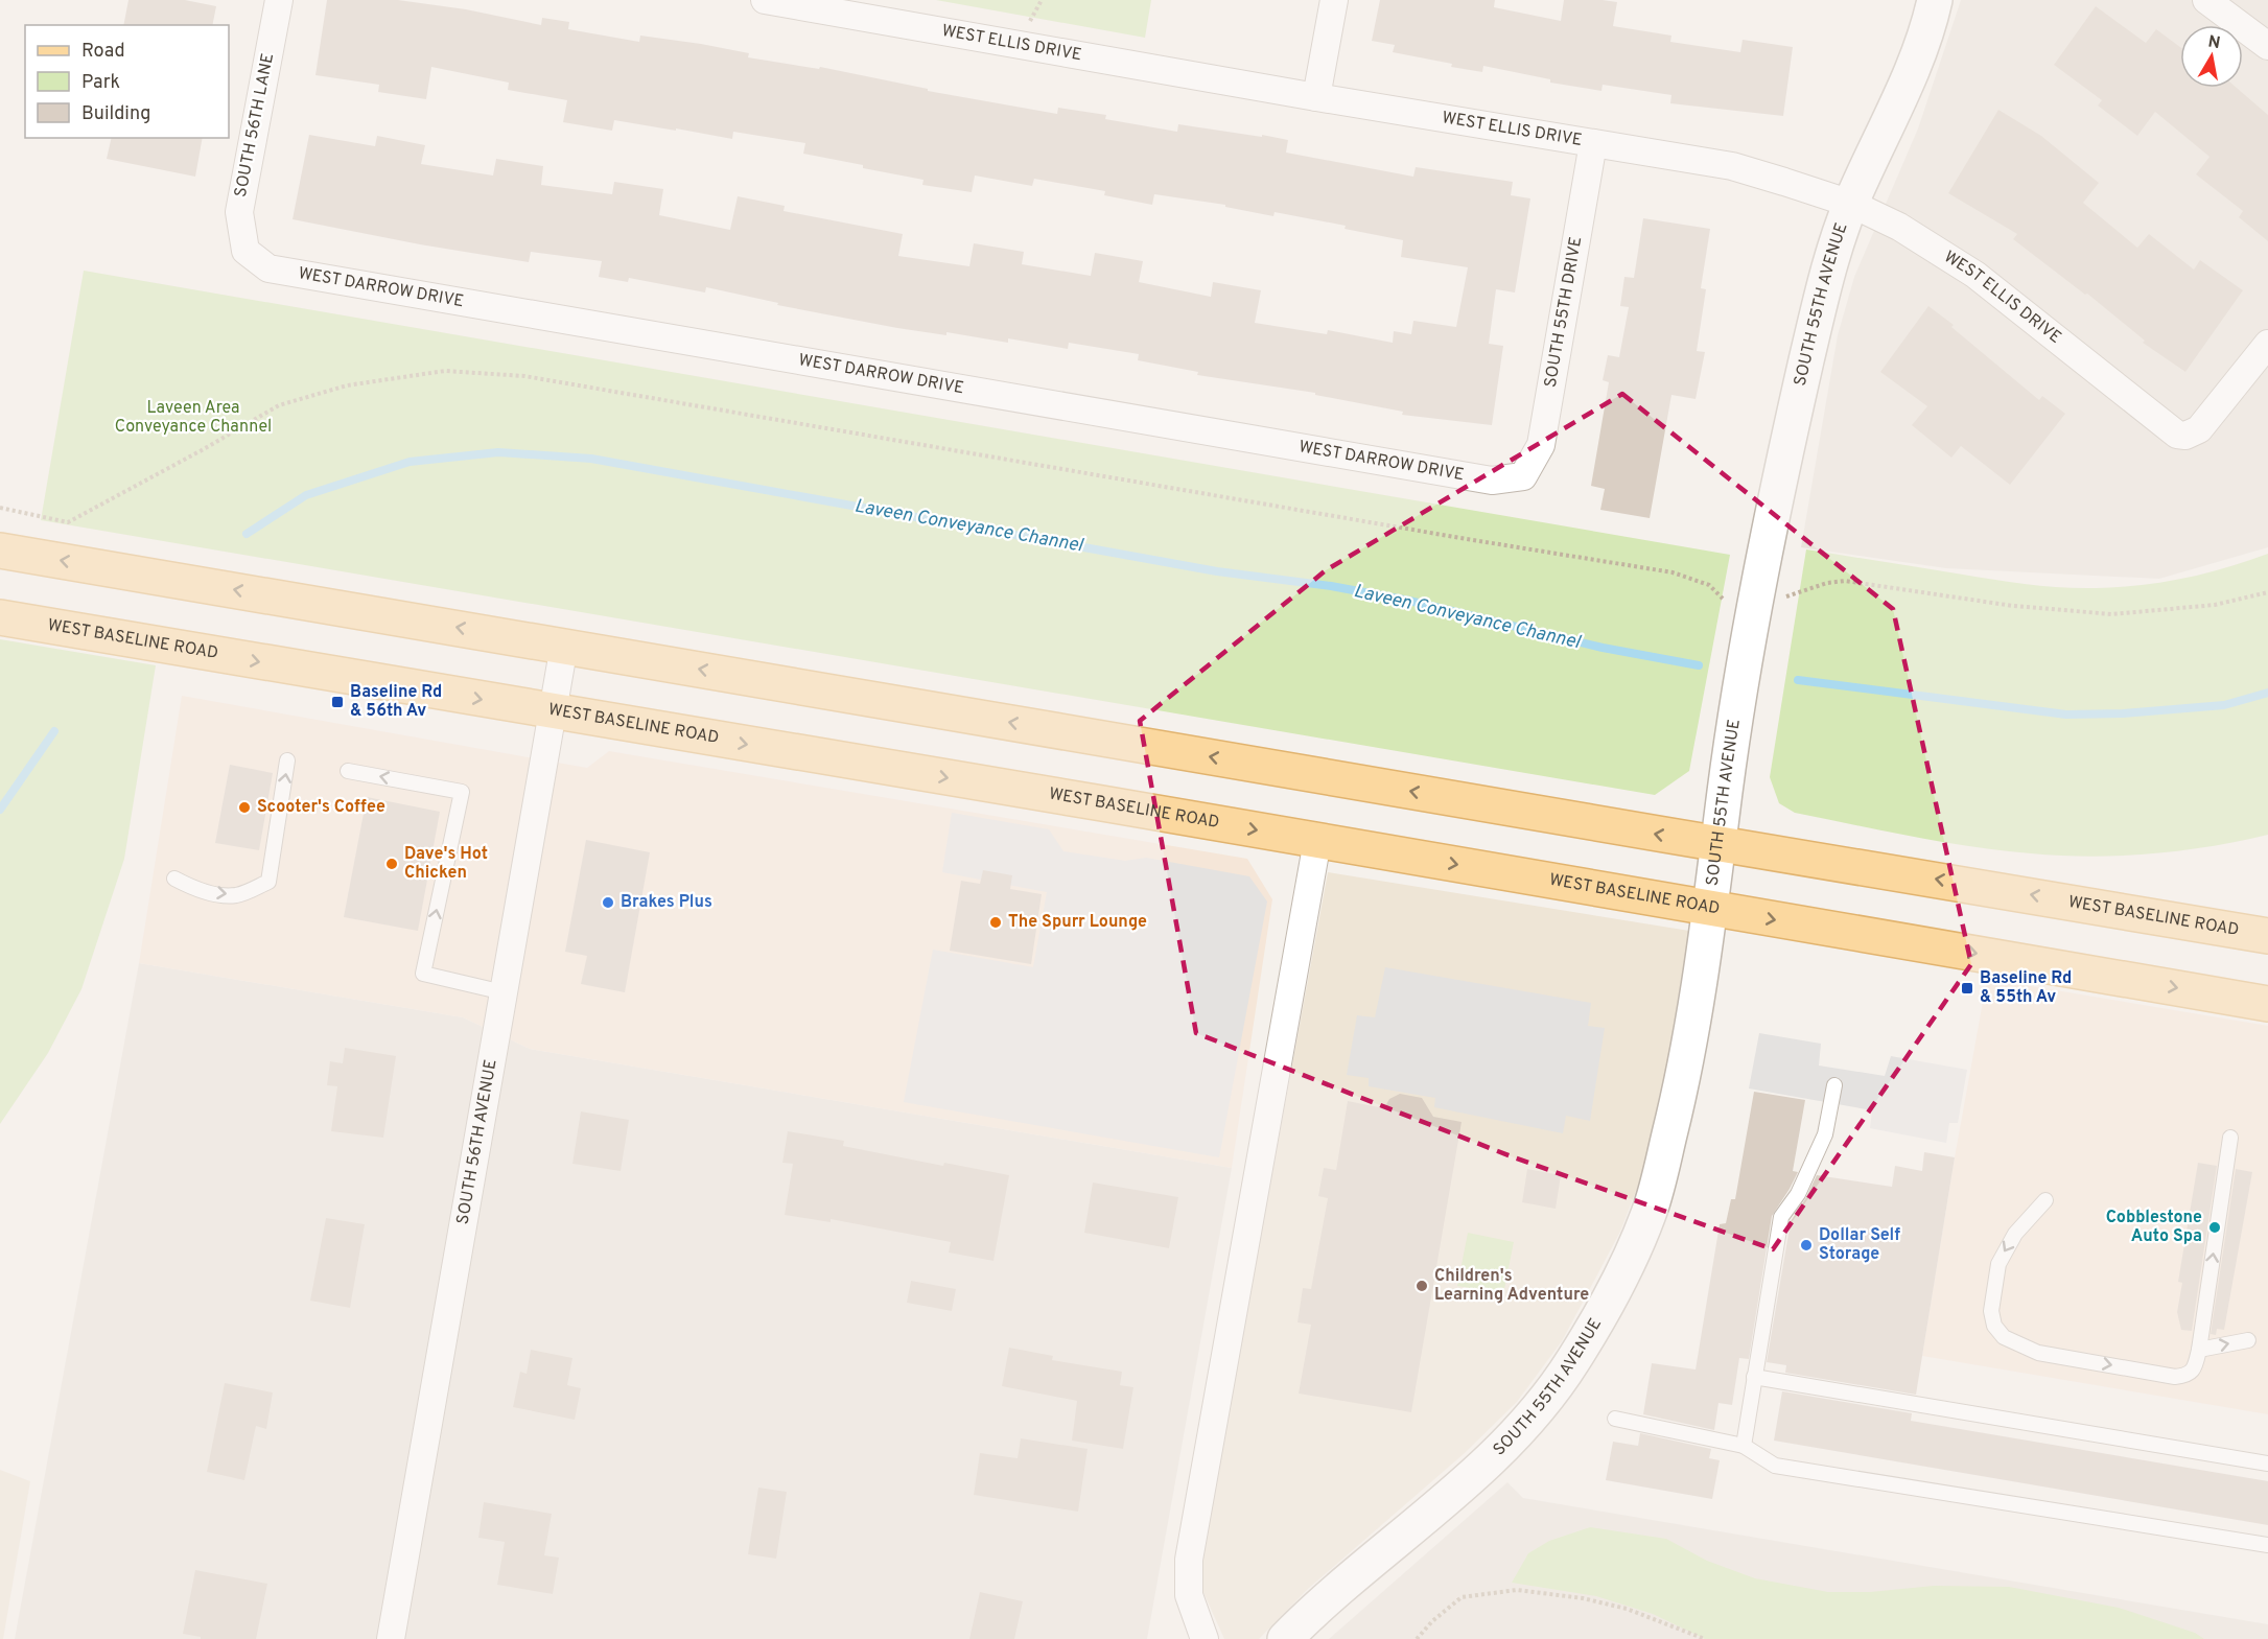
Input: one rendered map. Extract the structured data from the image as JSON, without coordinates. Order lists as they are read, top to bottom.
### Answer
{
  "streets": {
    "main road": ["WEST BASELINE ROAD"],
    "street": [
      "WEST ELLIS DRIVE",
      "SOUTH 56TH LANE",
      "WEST DARROW DRIVE",
      "SOUTH 55TH AVENUE",
      "SOUTH 55TH DRIVE",
      "SOUTH 56TH AVENUE"
    ]
  },
  "crossings": [
    ["WEST ELLIS DRIVE", "SOUTH 55TH AVENUE"],
    ["WEST ELLIS DRIVE", "SOUTH 55TH DRIVE"],
    ["SOUTH 56TH LANE", "WEST DARROW DRIVE"],
    ["WEST DARROW DRIVE", "SOUTH 55TH DRIVE"],
    ["SOUTH 55TH AVENUE", "WEST BASELINE ROAD"],
    ["WEST BASELINE ROAD", "SOUTH 56TH AVENUE"]
  ],
  "water": ["Laveen Conveyance Channel"],
  "parks": ["Laveen Area Conveyance Channel"],
  "places": {
    "transit": ["Baseline Rd & 56th Av", "Baseline Rd & 55th Av"],
    "other": [
      "Scooter's Coffee",
      "Dave's Hot Chicken",
      "Brakes Plus",
      "The Spurr Lounge",
      "Cobblestone Auto Spa",
      "Dollar Self Storage",
      "Children's Learning Adventure"
    ]
  },
  "legend": ["Road", "Park", "Building"],
  "north": "top"
}
